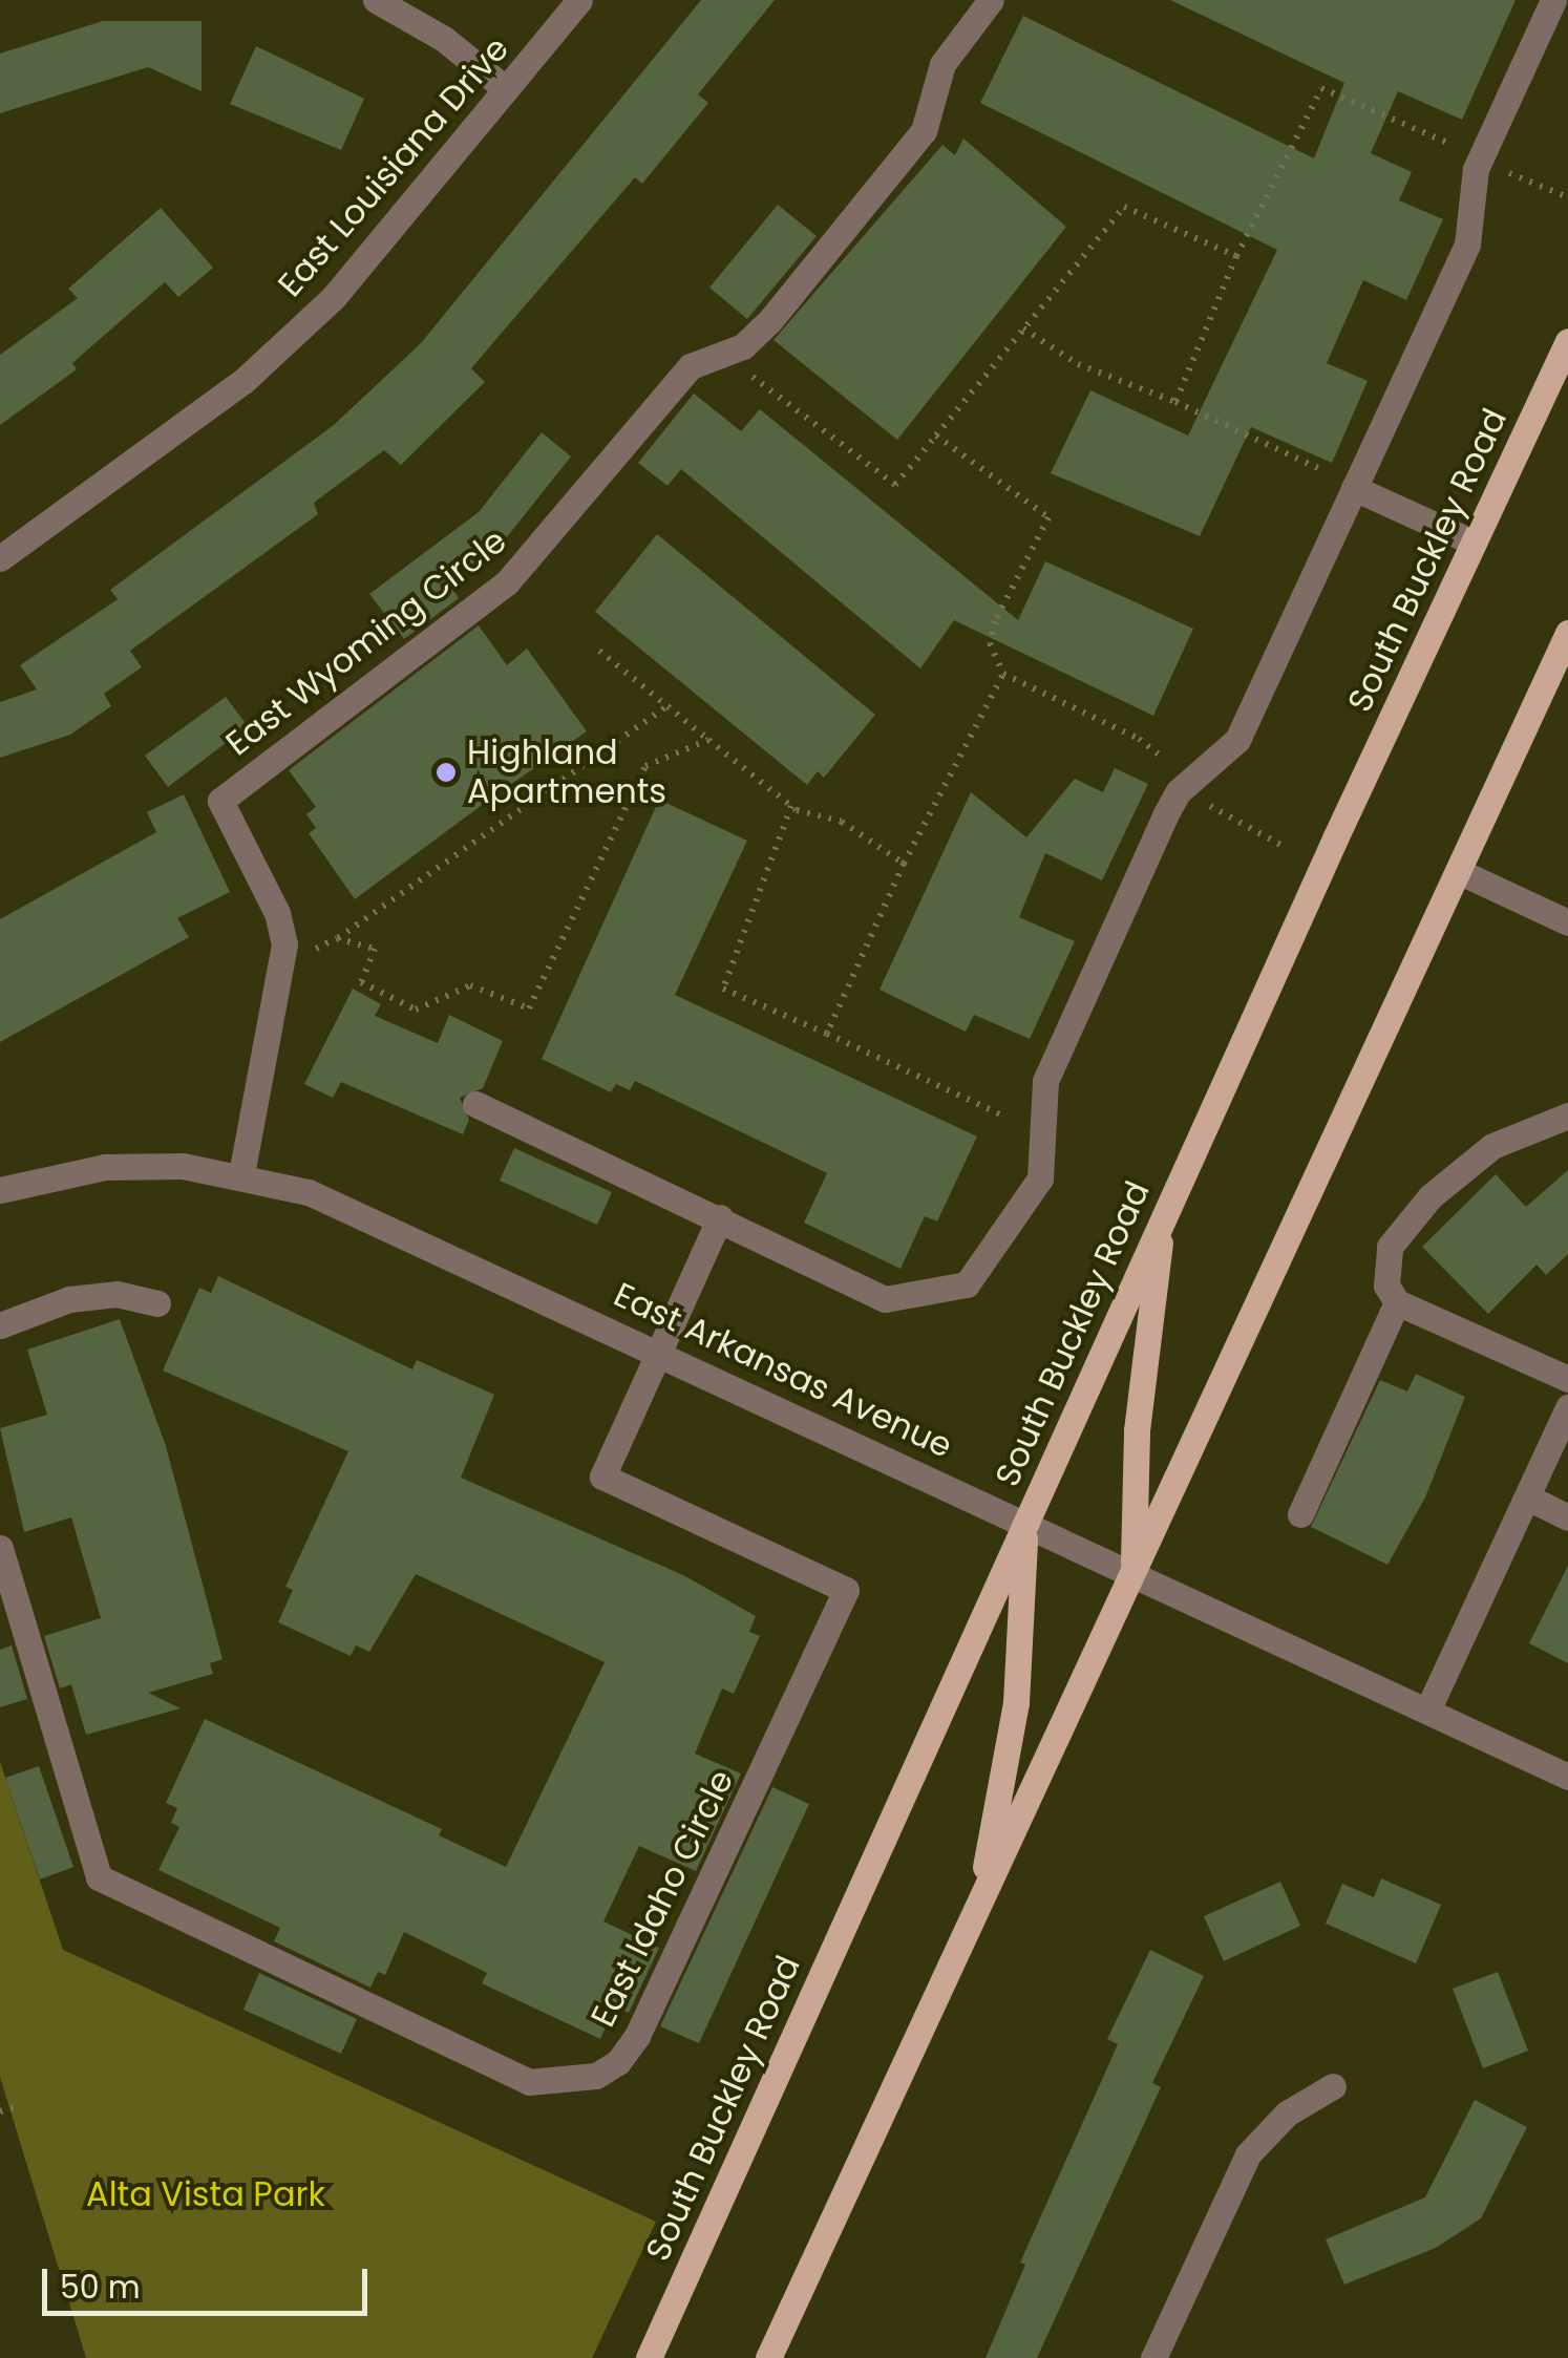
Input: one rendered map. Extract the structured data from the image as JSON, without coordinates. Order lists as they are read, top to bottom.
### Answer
{
  "streets": {
    "main road": ["South Buckley Road"],
    "street": [
      "East Louisiana Drive",
      "East Wyoming Circle",
      "East Arkansas Avenue",
      "East Idaho Circle"
    ]
  },
  "crossings": [
    ["South Buckley Road", "East Arkansas Avenue"],
    ["East Wyoming Circle", "East Arkansas Avenue"],
    ["East Arkansas Avenue", "East Idaho Circle"]
  ],
  "parks": ["Alta Vista Park"],
  "places": ["Highland Apartments"],
  "scale_bar": "50 m"
}
